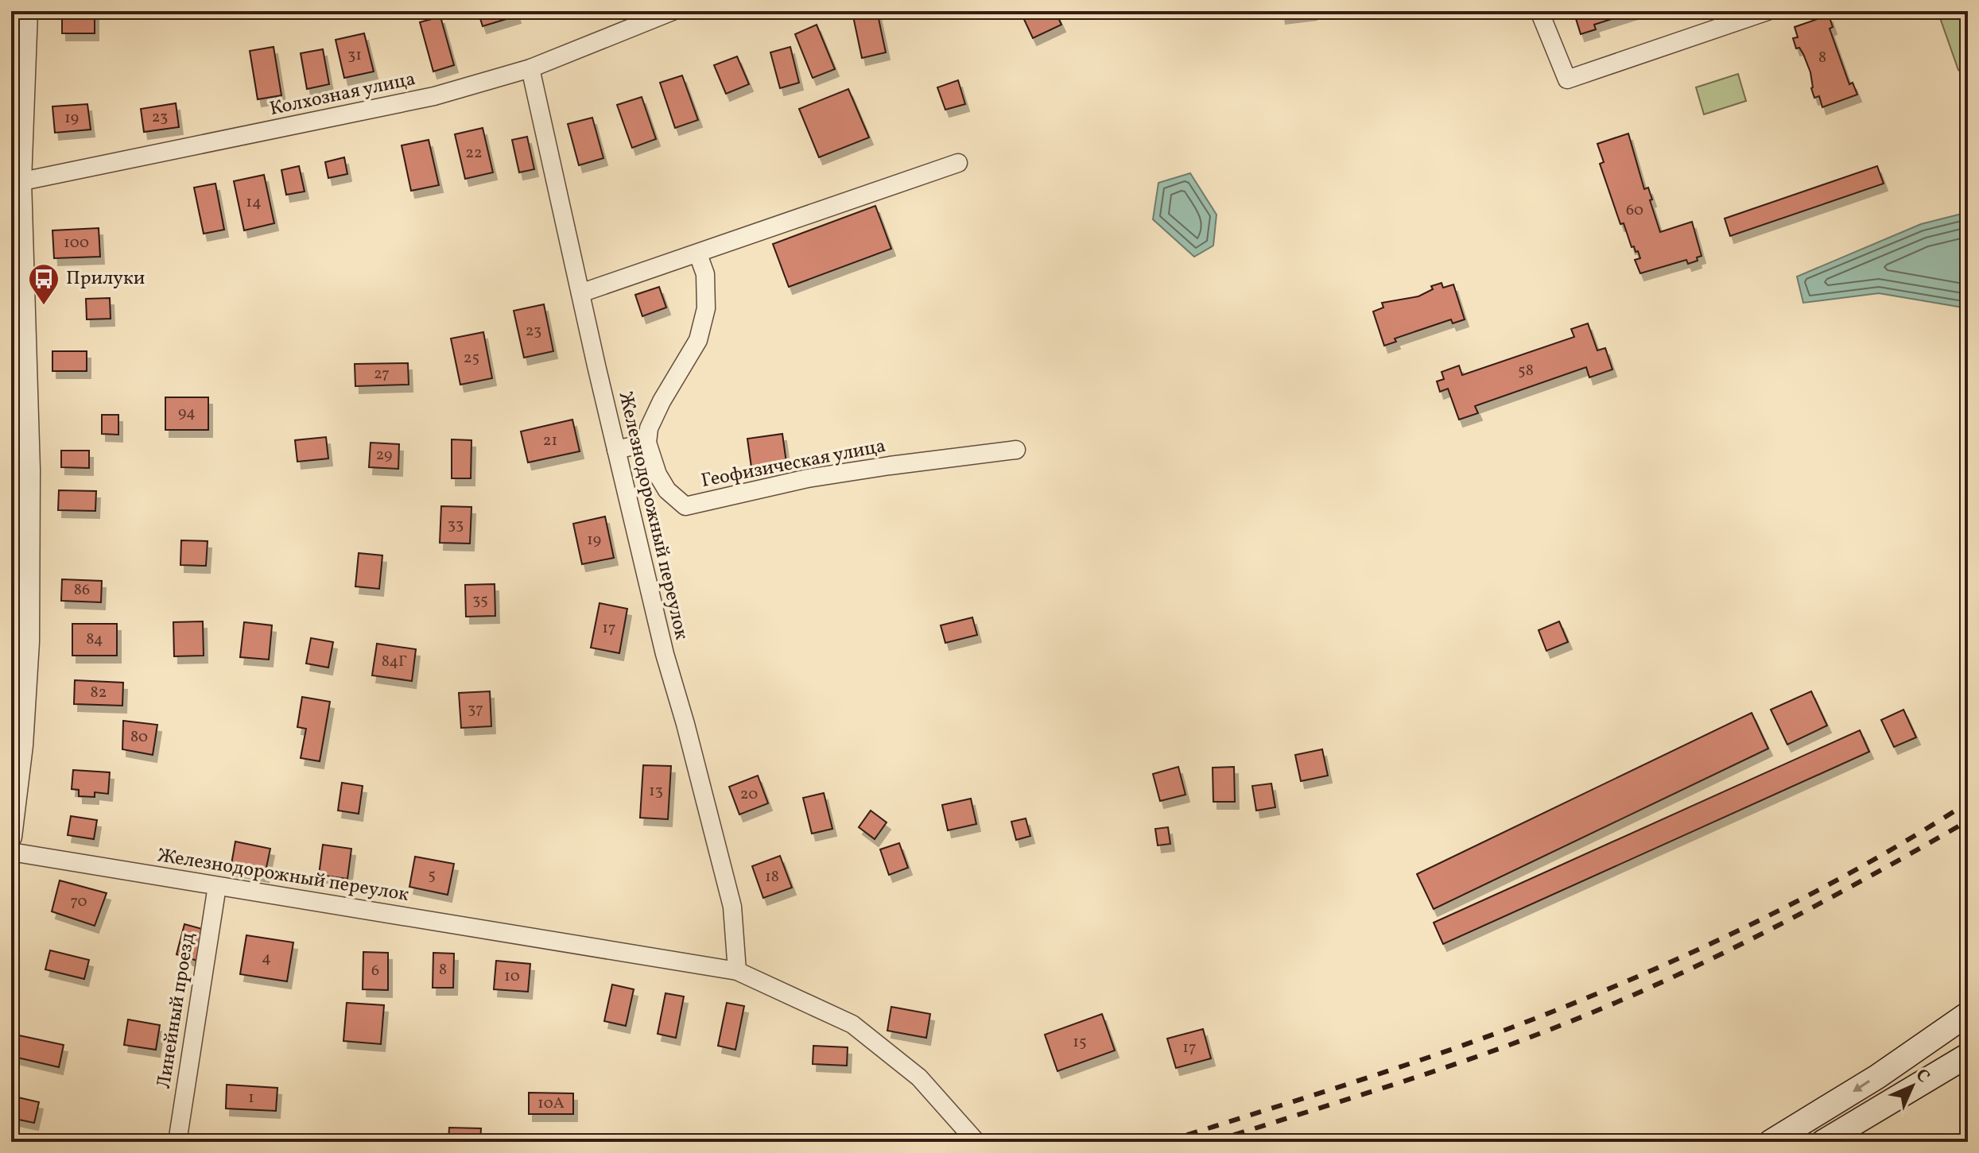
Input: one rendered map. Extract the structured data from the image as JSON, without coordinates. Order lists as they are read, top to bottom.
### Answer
{
  "streets": {
    "street": [
      "Колхозная улица",
      "Геофизическая улица",
      "Железнодорожный переулок",
      "Линейный проезд"
    ]
  },
  "crossings": [
    ["Колхозная улица", "Железнодорожный переулок"],
    ["Железнодорожный переулок", "Линейный проезд"]
  ],
  "places": {
    "bus stop": ["Прилуки"]
  },
  "house_numbers": [
    "31",
    "8",
    "23",
    "19",
    "22",
    "14",
    "60",
    "100",
    "23",
    "25",
    "58",
    "27",
    "94",
    "21",
    "29",
    "33",
    "19",
    "86",
    "35",
    "17",
    "84",
    "84Г",
    "82",
    "37",
    "80",
    "13",
    "20",
    "5",
    "18",
    "70",
    "4",
    "8",
    "6",
    "10",
    "15",
    "17",
    "1",
    "10А"
  ],
  "north": "top right"
}
